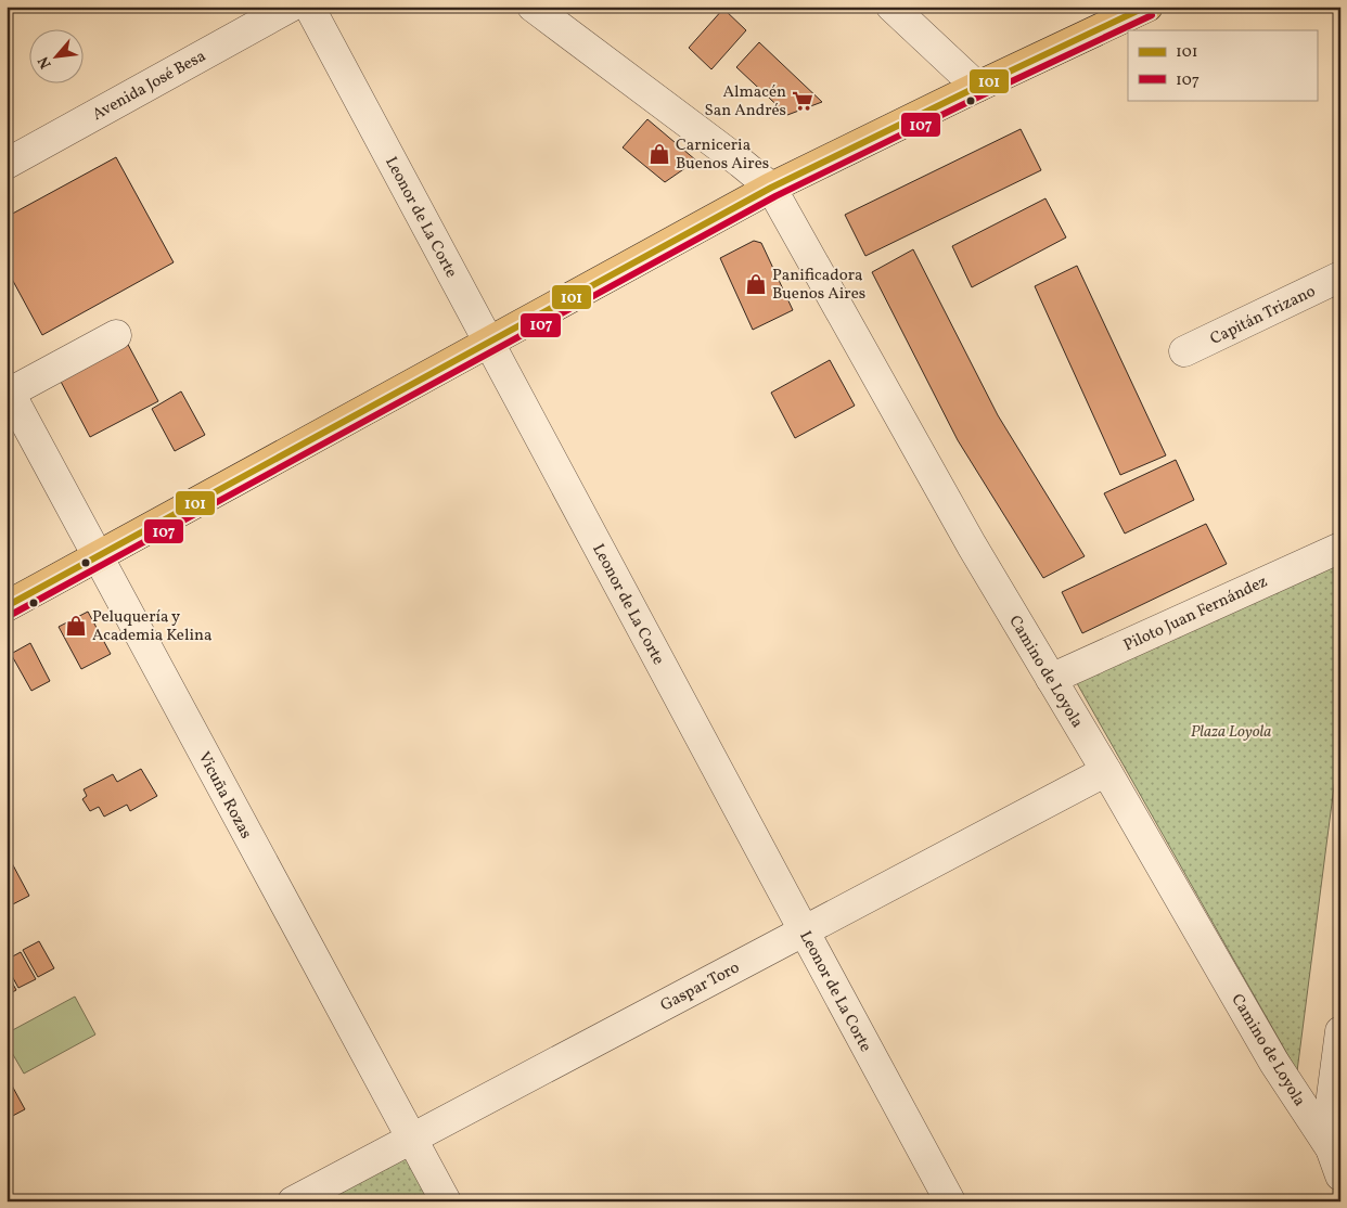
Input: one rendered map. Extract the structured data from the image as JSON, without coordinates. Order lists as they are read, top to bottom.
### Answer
{
  "streets": {
    "street": [
      "Avenida José Besa",
      "Leonor de La Corte",
      "Capitán Trizano",
      "Piloto Juan Fernández",
      "Camino de Loyola",
      "Vicuña Rozas",
      "Gaspar Toro"
    ]
  },
  "crossings": [
    ["Leonor de La Corte", "Gaspar Toro"],
    ["Piloto Juan Fernández", "Camino de Loyola"],
    ["Camino de Loyola", "Gaspar Toro"],
    ["Vicuña Rozas", "Gaspar Toro"]
  ],
  "parks": ["Plaza Loyola"],
  "places": {
    "supermarket": ["Almacén San Andrés"],
    "shop": ["Carniceria Buenos Aires", "Panificadora Buenos Aires", "Peluquería y Academia Kelina"]
  },
  "lines": ["transit line 101", "transit line 107"],
  "legend": ["101", "107"],
  "north": "bottom left"
}
